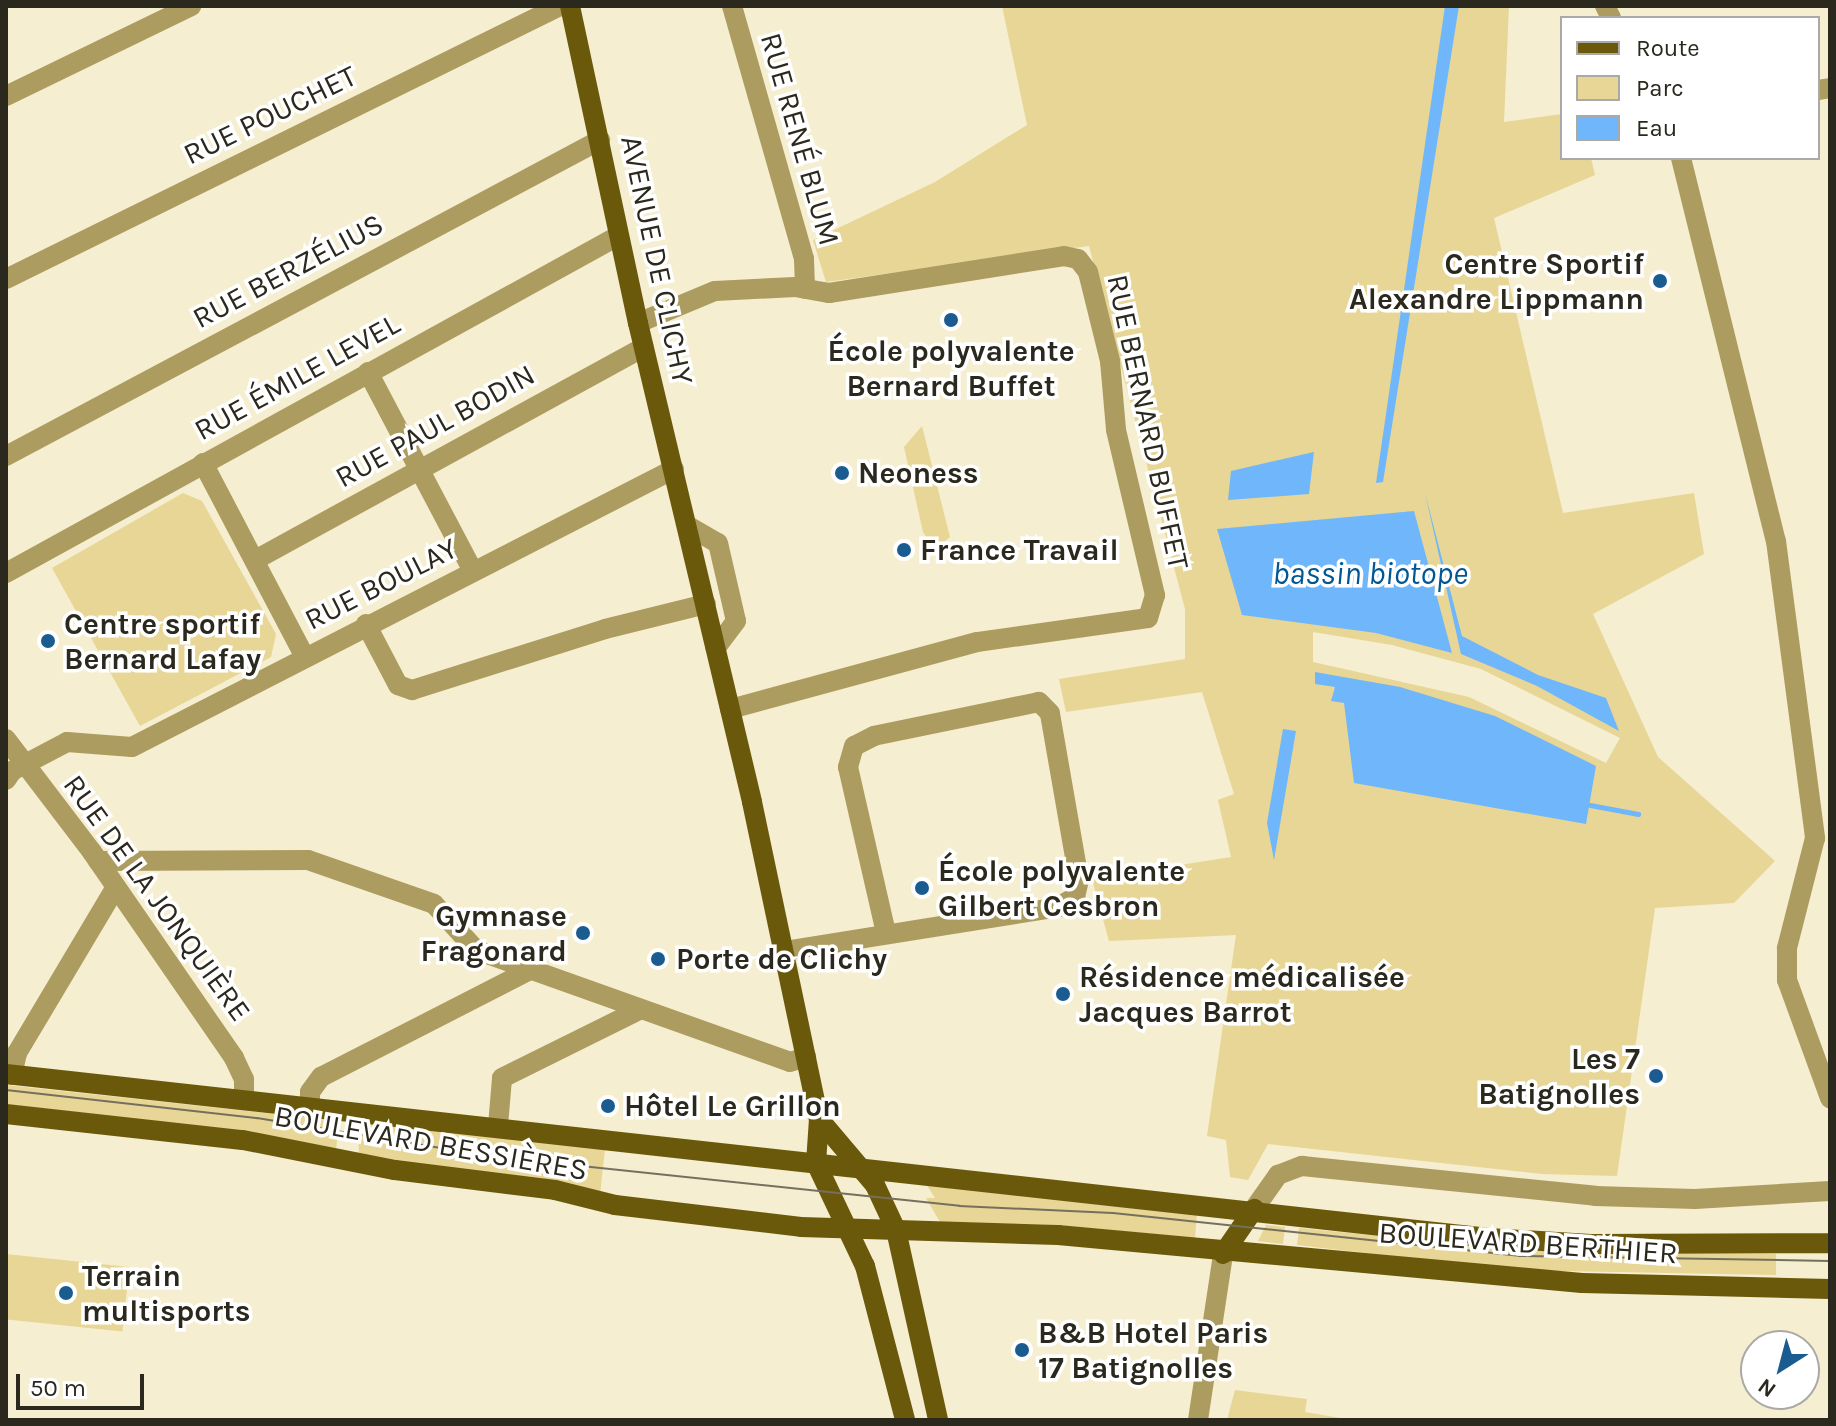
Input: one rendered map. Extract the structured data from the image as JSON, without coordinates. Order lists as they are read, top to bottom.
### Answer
{
  "streets": {
    "main road": ["AVENUE DE CLICHY", "BOULEVARD BESSIÈRES", "BOULEVARD BERTHIER"],
    "street": [
      "RUE POUCHET",
      "RUE RENÉ BLUM",
      "RUE BERZÉLIUS",
      "RUE ÉMILE LEVEL",
      "RUE BERNARD BUFFET",
      "RUE PAUL BODIN",
      "RUE BOULAY",
      "RUE DE LA JONQUIÈRE"
    ]
  },
  "crossings": [
    ["RUE RENÉ BLUM", "RUE BERNARD BUFFET"],
    ["AVENUE DE CLICHY", "RUE BERZÉLIUS"],
    ["AVENUE DE CLICHY", "RUE ÉMILE LEVEL"],
    ["AVENUE DE CLICHY", "RUE BERNARD BUFFET"],
    ["AVENUE DE CLICHY", "RUE PAUL BODIN"],
    ["AVENUE DE CLICHY", "RUE BOULAY"],
    ["AVENUE DE CLICHY", "BOULEVARD BESSIÈRES"],
    ["AVENUE DE CLICHY", "BOULEVARD BERTHIER"],
    ["RUE BOULAY", "RUE DE LA JONQUIÈRE"],
    ["RUE DE LA JONQUIÈRE", "BOULEVARD BESSIÈRES"],
    ["BOULEVARD BESSIÈRES", "BOULEVARD BERTHIER"]
  ],
  "water": ["bassin biotope"],
  "places": [
    "Centre Sportif Alexandre Lippmann",
    "École polyvalente Bernard Buffet",
    "Neoness",
    "France Travail",
    "Centre sportif Bernard Lafay",
    "École polyvalente Gilbert Cesbron",
    "Gymnase Fragonard",
    "Porte de Clichy",
    "Résidence médicalisée Jacques Barrot",
    "Les 7 Batignolles",
    "Hôtel Le Grillon",
    "Terrain multisports",
    "B&B Hotel Paris 17 Batignolles"
  ],
  "legend": ["Route", "Parc", "Eau"],
  "scale_bar": "50 m",
  "north": "bottom left"
}
